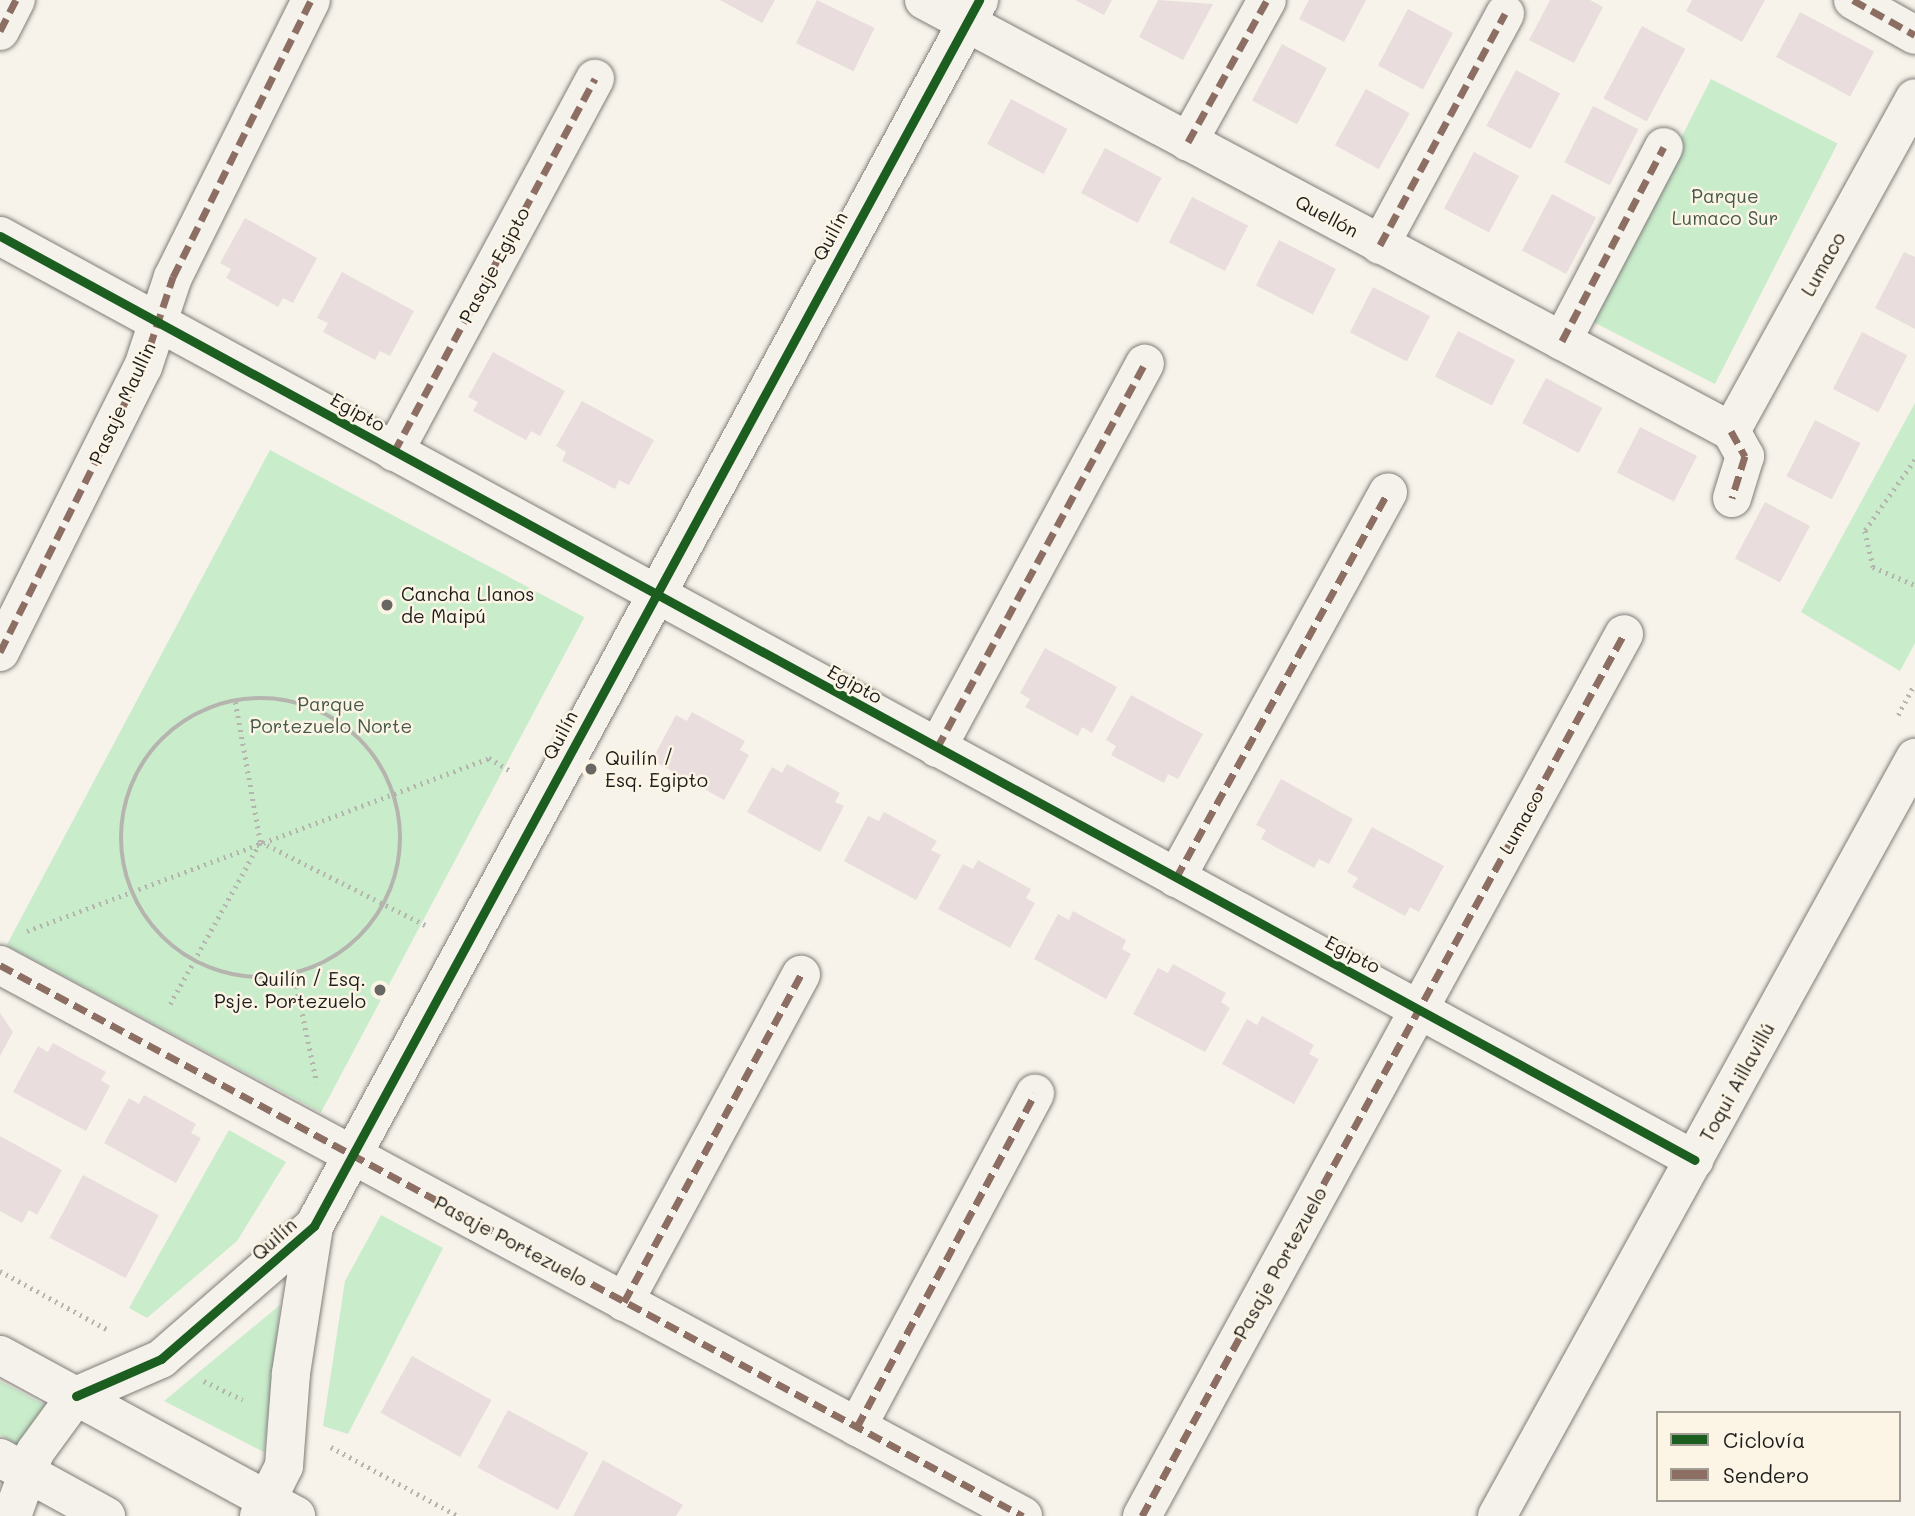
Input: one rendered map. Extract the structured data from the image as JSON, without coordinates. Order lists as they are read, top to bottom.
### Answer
{
  "streets": {
    "street": [
      "Quellón",
      "Quilín",
      "Lumaco",
      "Pasaje Egipto",
      "Pasaje Maullin",
      "Egipto",
      "Toqui Aillavillú",
      "Pasaje Portezuelo"
    ]
  },
  "crossings": [
    ["Quellón", "Quilín"],
    ["Quellón", "Lumaco"],
    ["Quilín", "Egipto"],
    ["Quilín", "Pasaje Portezuelo"],
    ["Lumaco", "Egipto"],
    ["Lumaco", "Pasaje Portezuelo"],
    ["Pasaje Egipto", "Egipto"],
    ["Pasaje Maullin", "Egipto"],
    ["Egipto", "Toqui Aillavillú"],
    ["Egipto", "Pasaje Portezuelo"]
  ],
  "parks": ["Parque Lumaco Sur", "Parque Portezuelo Norte"],
  "places": ["Cancha Llanos de Maipú", "Quilín / Esq. Egipto", "Quilín / Esq. Psje. Portezuelo"],
  "legend": ["Ciclovía", "Sendero"]
}
